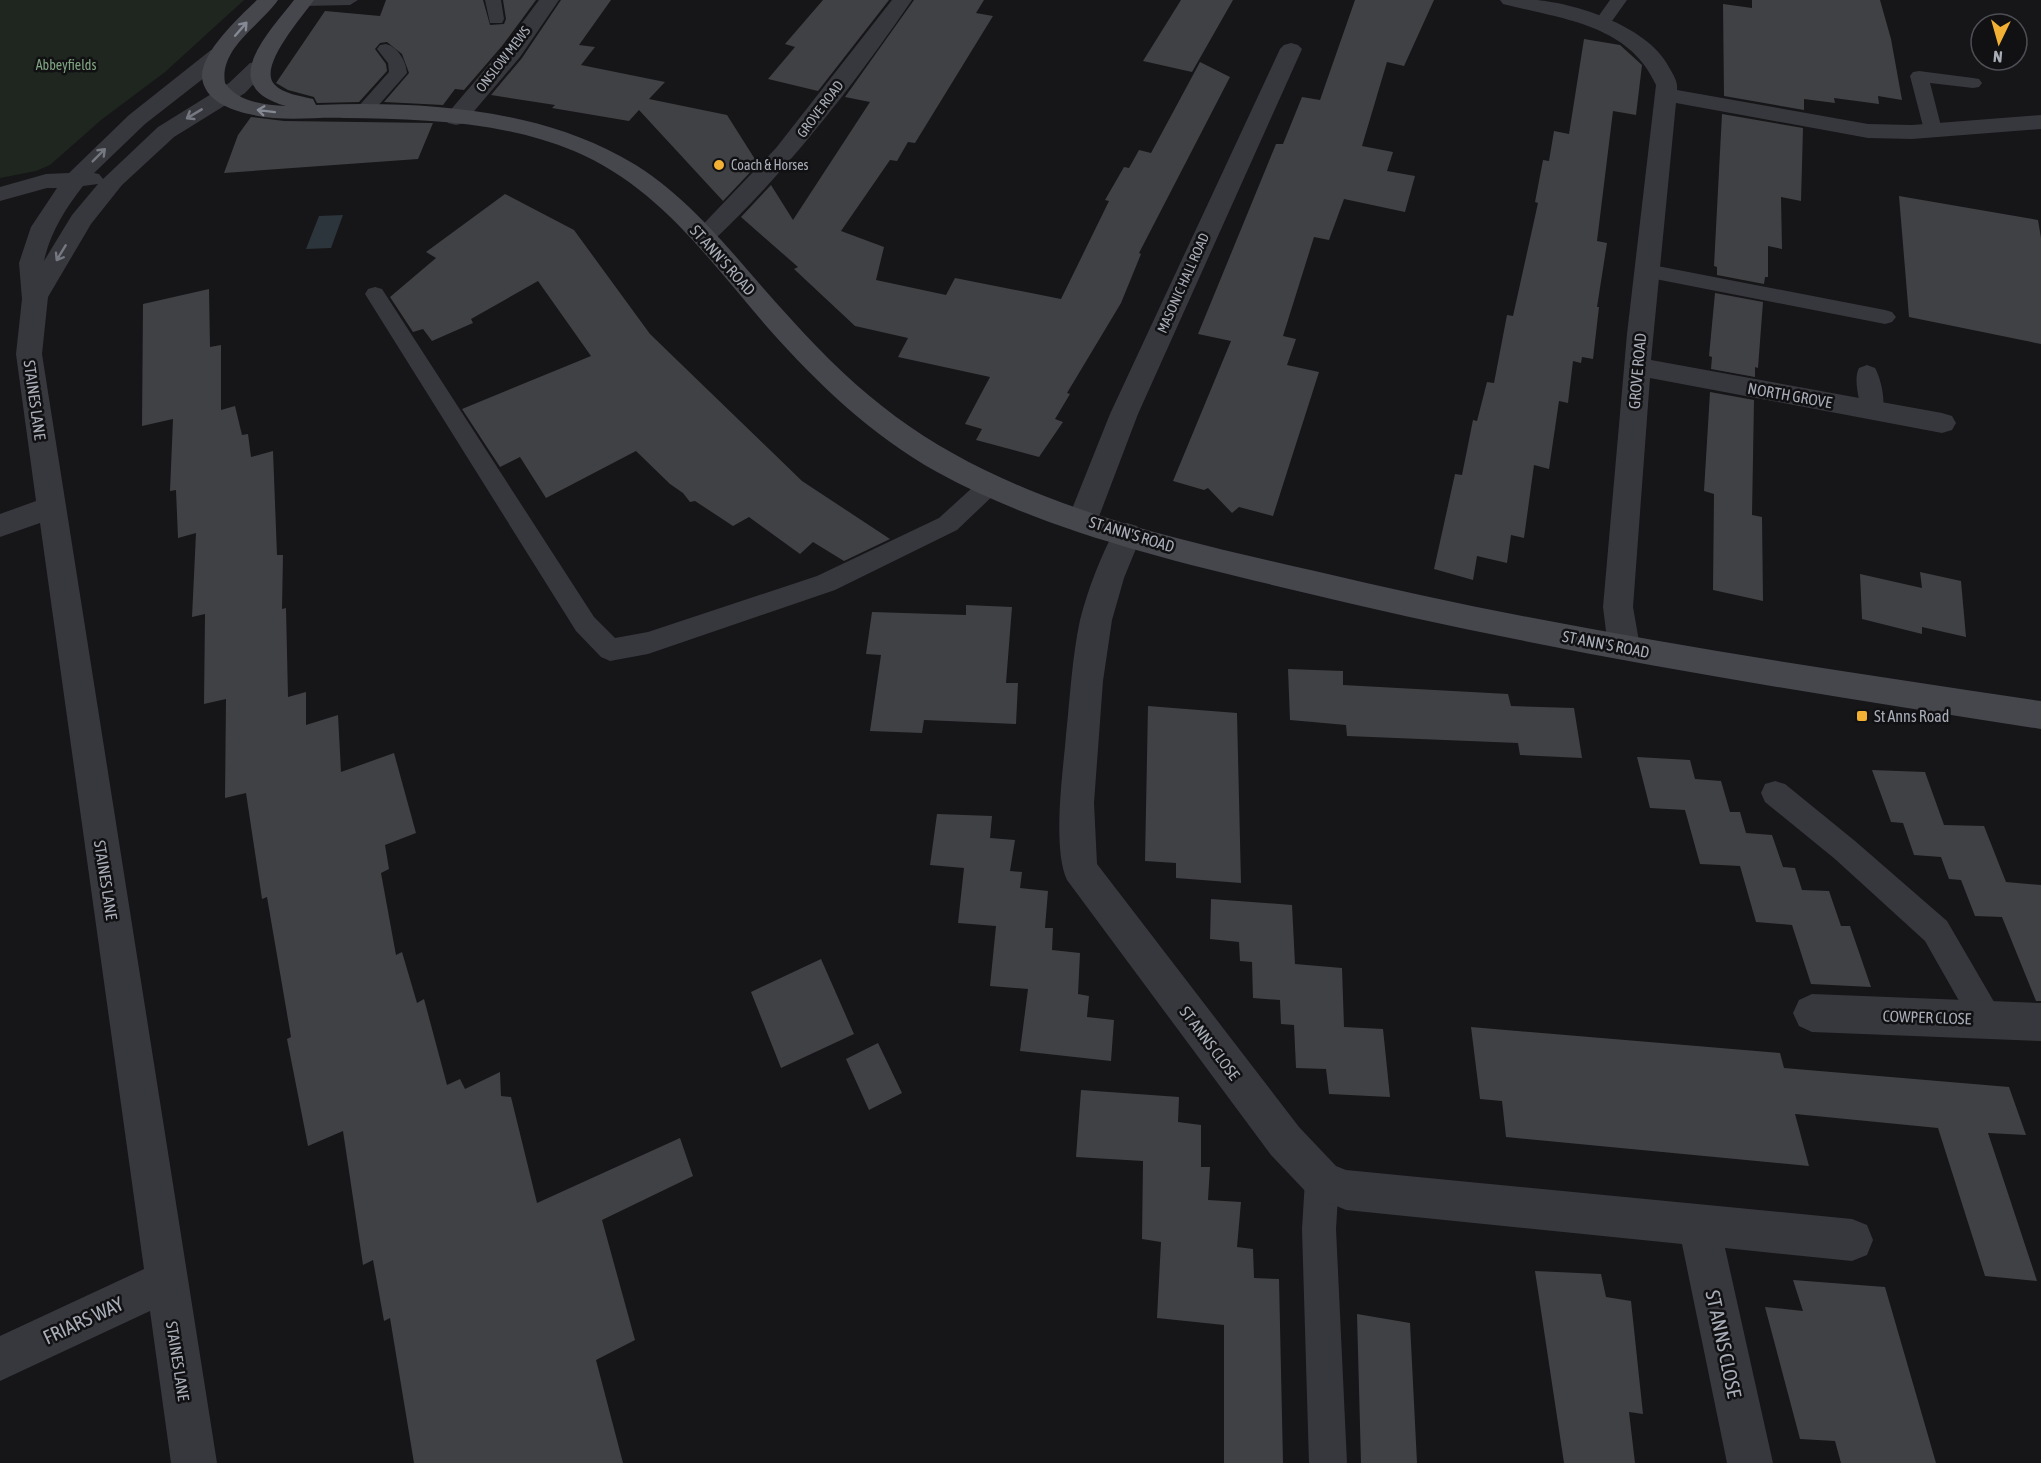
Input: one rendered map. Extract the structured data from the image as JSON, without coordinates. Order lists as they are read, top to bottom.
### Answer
{
  "streets": {
    "main road": ["ST ANN'S ROAD", "STAINES LANE"],
    "street": [
      "ONSLOW MEWS",
      "GROVE ROAD",
      "MASONIC HALL ROAD",
      "NORTH GROVE",
      "COWPER CLOSE",
      "ST ANNS CLOSE",
      "FRIARS WAY"
    ]
  },
  "crossings": [
    ["ONSLOW MEWS", "ST ANN'S ROAD"],
    ["GROVE ROAD", "ST ANN'S ROAD"],
    ["GROVE ROAD", "NORTH GROVE"],
    ["ST ANN'S ROAD", "MASONIC HALL ROAD"],
    ["ST ANN'S ROAD", "STAINES LANE"],
    ["ST ANN'S ROAD", "ST ANNS CLOSE"],
    ["STAINES LANE", "FRIARS WAY"]
  ],
  "parks": ["Abbeyfields"],
  "places": {
    "other": ["Coach & Horses"],
    "transit": ["St Anns Road"]
  },
  "north": "bottom"
}
